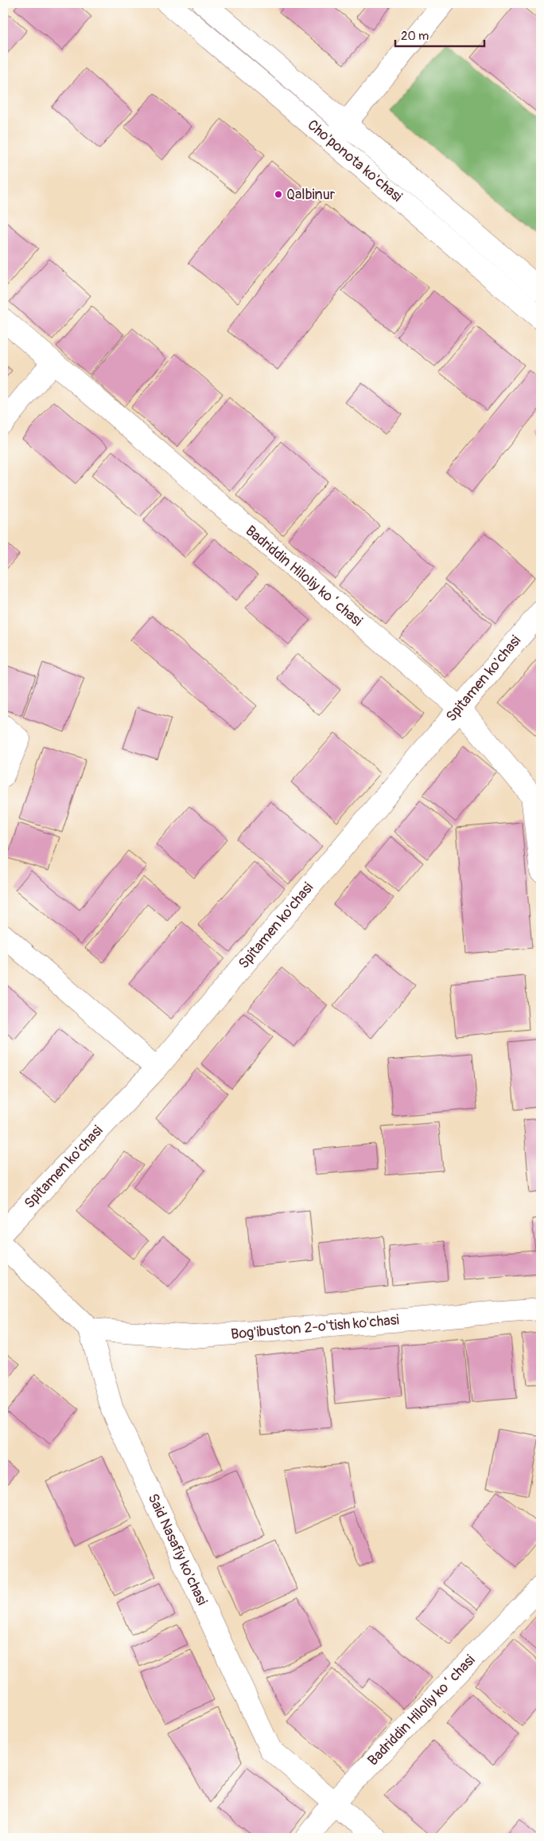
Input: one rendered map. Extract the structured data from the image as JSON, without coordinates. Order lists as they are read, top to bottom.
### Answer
{
  "streets": {
    "street": [
      "Cho'ponota ko'chasi",
      "Badriddin Hiloliy koʻchasi",
      "Spitamen ko'chasi",
      "Bog'ibuston 2-o'tish ko'chasi",
      "Said Nasafiy ko'chasi"
    ]
  },
  "crossings": [
    ["Badriddin Hiloliy koʻchasi", "Spitamen ko'chasi"],
    ["Badriddin Hiloliy koʻchasi", "Said Nasafiy ko'chasi"],
    ["Bog'ibuston 2-o'tish ko'chasi", "Said Nasafiy ko'chasi"]
  ],
  "places": ["Qalbinur"],
  "scale_bar": "20 m"
}
